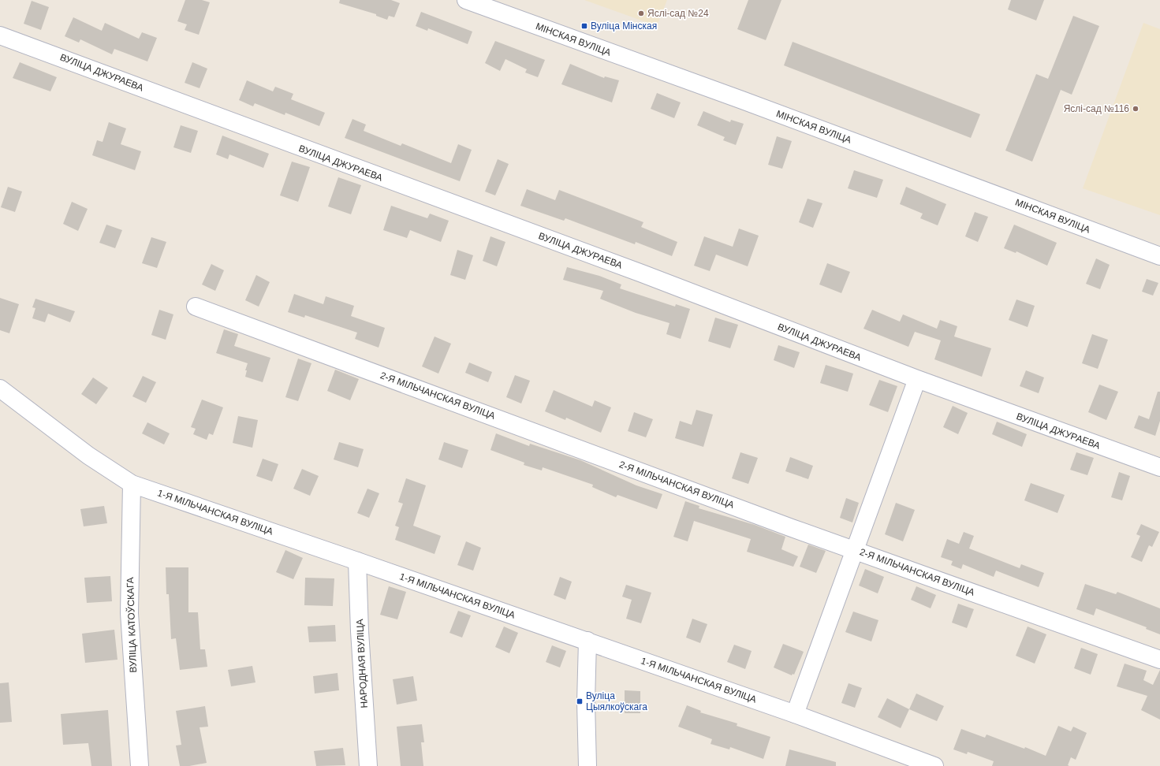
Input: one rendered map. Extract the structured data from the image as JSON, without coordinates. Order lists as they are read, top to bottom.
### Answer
{
  "streets": {
    "street": [
      "МІНСКАЯ ВУЛІЦА",
      "ВУЛІЦА ДЖУРАЕВА",
      "2-Я МІЛЬЧАНСКАЯ ВУЛІЦА",
      "1-Я МІЛЬЧАНСКАЯ ВУЛІЦА",
      "ВУЛІЦА КАТОЎСКАГА",
      "НАРОДНАЯ ВУЛІЦА"
    ]
  },
  "crossings": [
    ["1-Я МІЛЬЧАНСКАЯ ВУЛІЦА", "ВУЛІЦА КАТОЎСКАГА"],
    ["1-Я МІЛЬЧАНСКАЯ ВУЛІЦА", "НАРОДНАЯ ВУЛІЦА"]
  ],
  "places": {
    "other": ["Яслі-сад №24", "Яслі-сад №116"],
    "transit": ["Вуліца Мінская", "Вуліца Цыялкоўскага"]
  }
}
